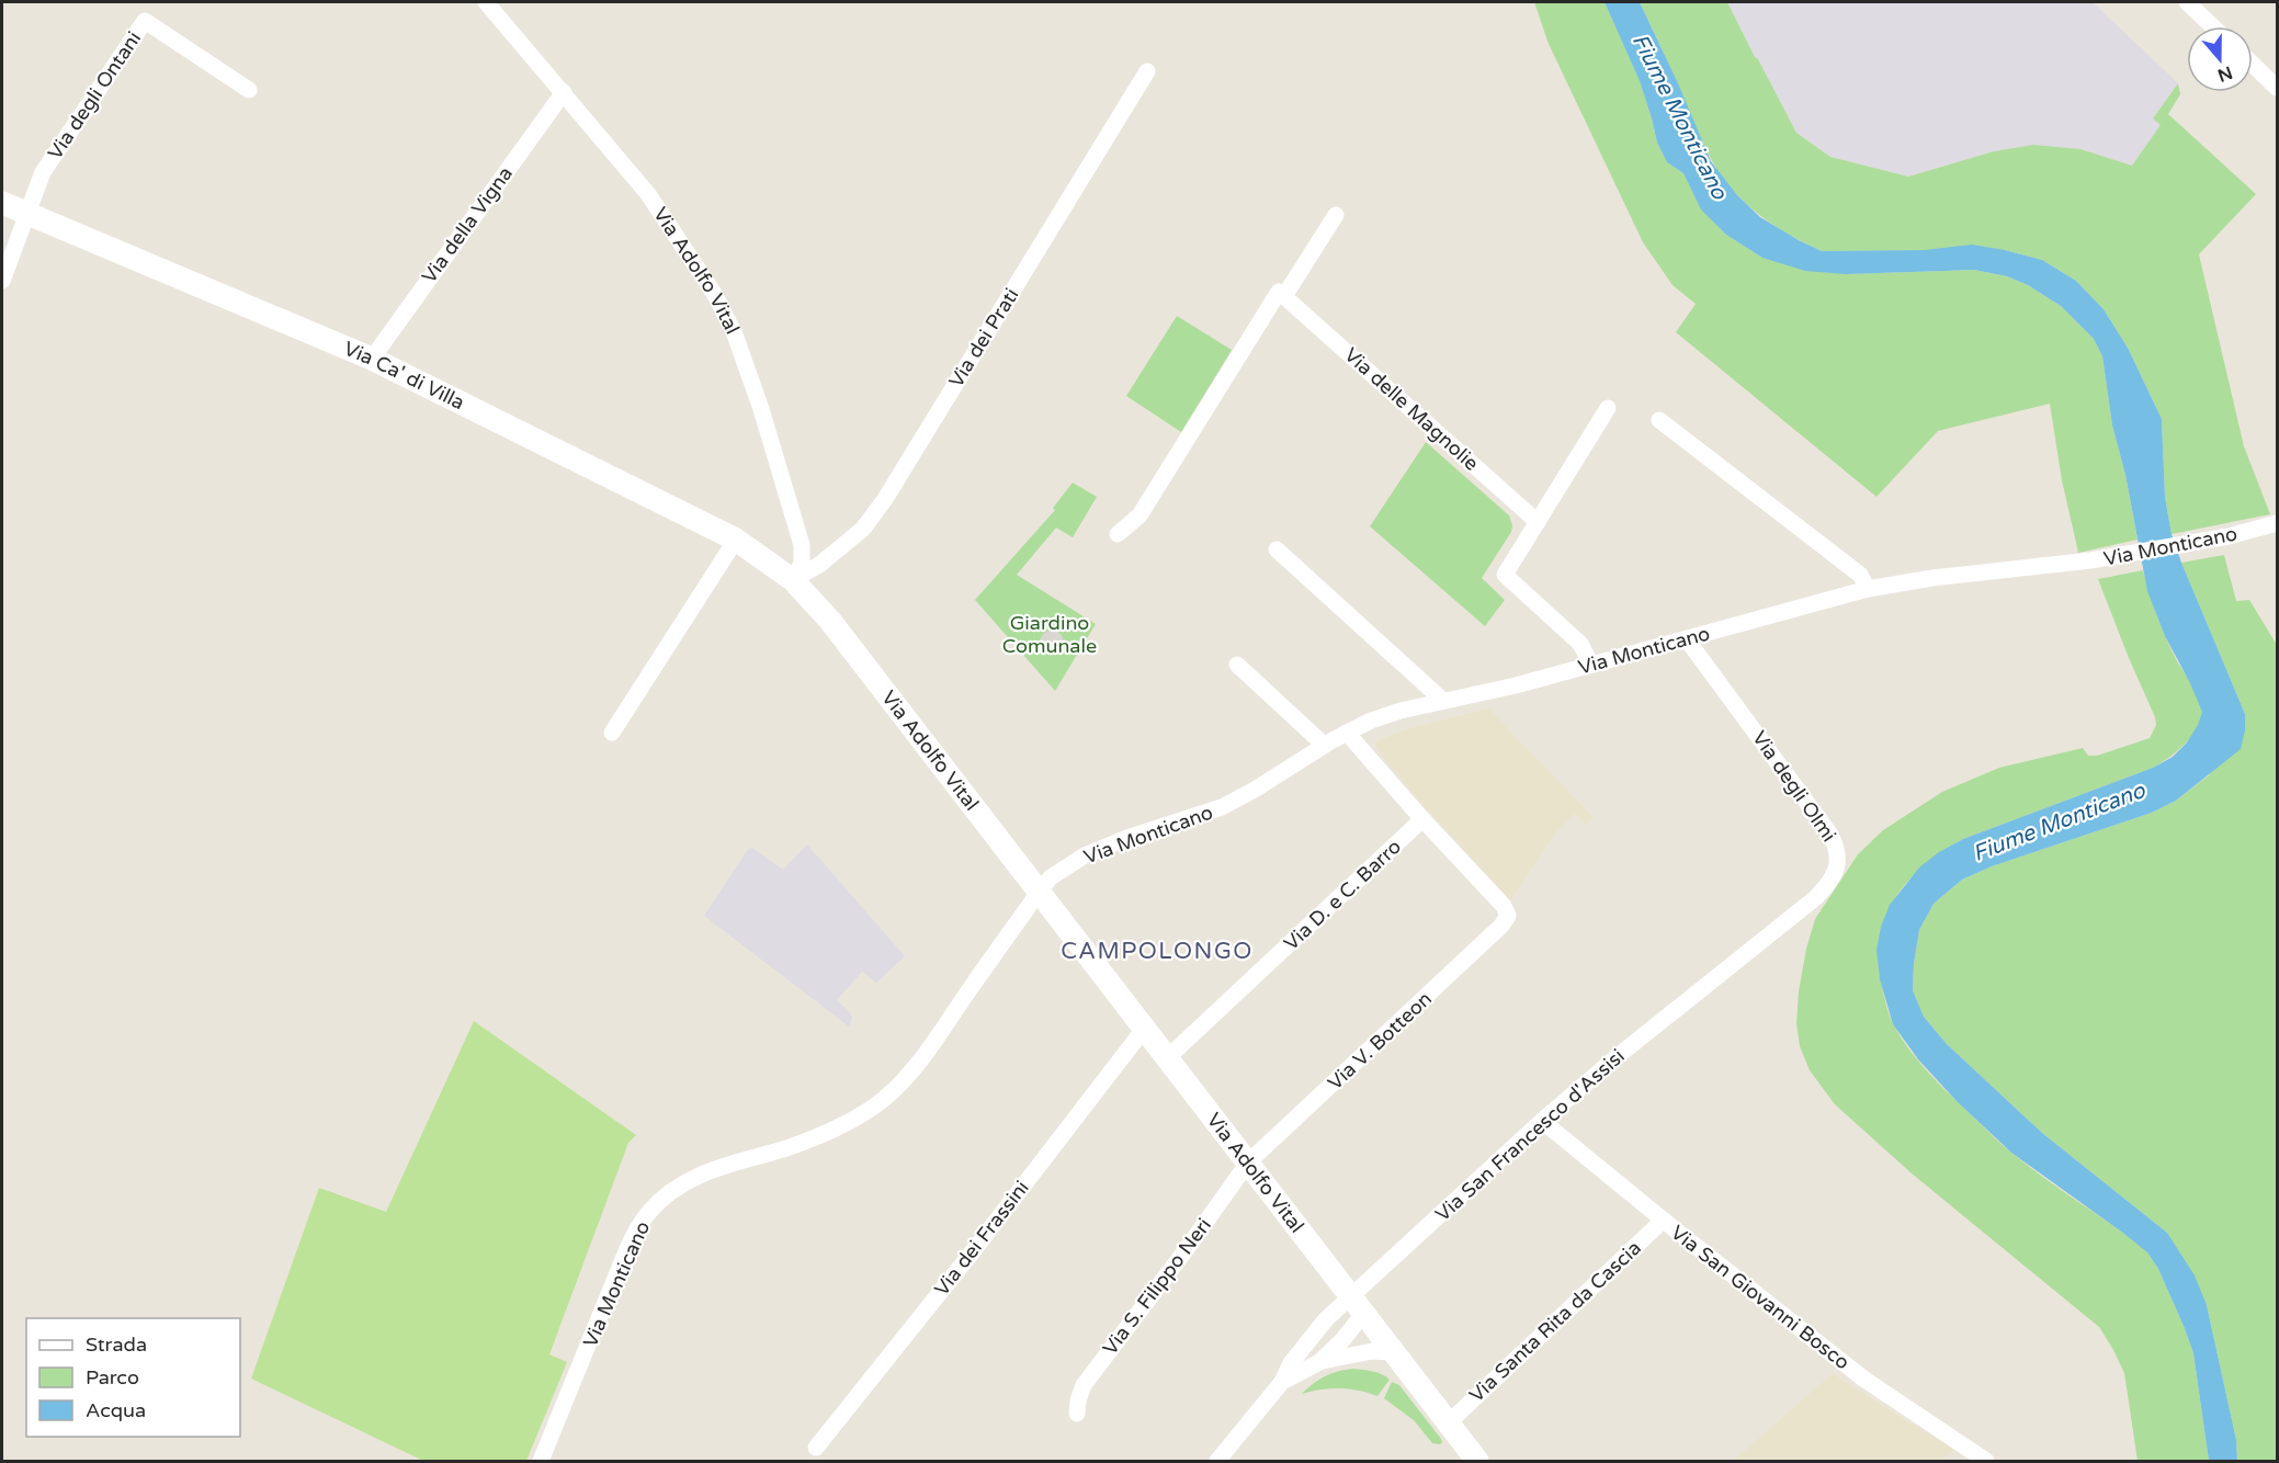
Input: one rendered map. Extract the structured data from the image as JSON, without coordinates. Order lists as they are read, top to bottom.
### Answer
{
  "streets": {
    "street": [
      "Via degli Ontani",
      "Via della Vigna",
      "Via Adolfo Vital",
      "Via dei Prati",
      "Via Ca' di Villa",
      "Via delle Magnolie",
      "Via Monticano",
      "Via degli Olmi",
      "Via D. e C. Barro",
      "Via V. Botteon",
      "Via San Francesco d'Assisi",
      "Via dei Frassini",
      "Via S. Filippo Neri",
      "Via San Giovanni Bosco",
      "Via Santa Rita da Cascia"
    ]
  },
  "crossings": [
    ["Via degli Ontani", "Via Ca' di Villa"],
    ["Via della Vigna", "Via Adolfo Vital"],
    ["Via della Vigna", "Via Ca' di Villa"],
    ["Via Adolfo Vital", "Via dei Prati"],
    ["Via Adolfo Vital", "Via Ca' di Villa"],
    ["Via Adolfo Vital", "Via Monticano"],
    ["Via Adolfo Vital", "Via D. e C. Barro"],
    ["Via Adolfo Vital", "Via V. Botteon"],
    ["Via Adolfo Vital", "Via San Francesco d'Assisi"],
    ["Via Adolfo Vital", "Via dei Frassini"],
    ["Via Adolfo Vital", "Via S. Filippo Neri"],
    ["Via Adolfo Vital", "Via Santa Rita da Cascia"],
    ["Via dei Prati", "Via Ca' di Villa"],
    ["Via Monticano", "Via degli Olmi"],
    ["Via degli Olmi", "Via San Francesco d'Assisi"],
    ["Via D. e C. Barro", "Via V. Botteon"],
    ["Via V. Botteon", "Via S. Filippo Neri"],
    ["Via San Francesco d'Assisi", "Via San Giovanni Bosco"],
    ["Via San Giovanni Bosco", "Via Santa Rita da Cascia"]
  ],
  "districts": ["CAMPOLONGO"],
  "water": ["Fiume Monticano"],
  "parks": ["Giardino Comunale"],
  "legend": ["Strada", "Parco", "Acqua"],
  "north": "bottom"
}
